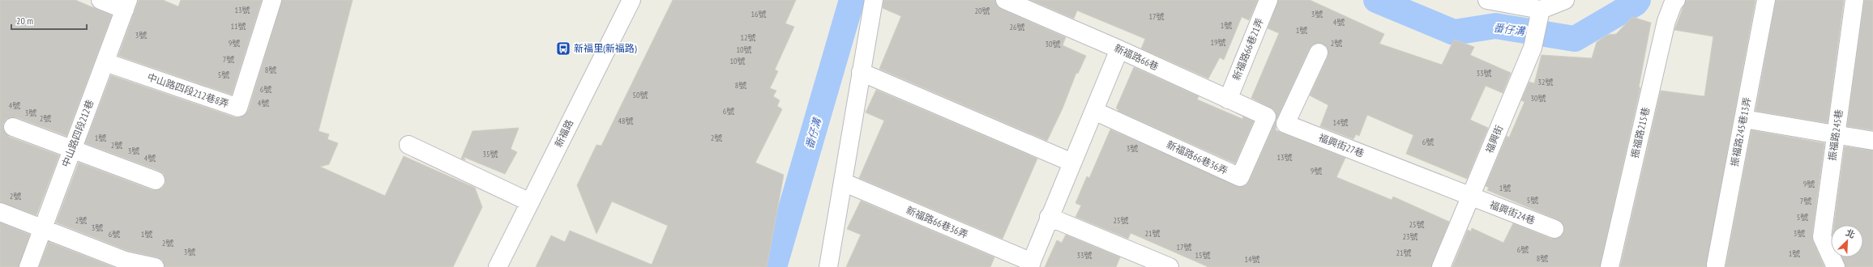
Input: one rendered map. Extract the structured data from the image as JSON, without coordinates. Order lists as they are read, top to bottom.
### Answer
{
  "streets": {
    "street": [
      "新福路66巷21弄",
      "新福路66巷",
      "中山路四段212巷8弄",
      "振福路245巷13弄",
      "振福路215巷",
      "中山路四段212巷",
      "新福路",
      "振福路245巷",
      "福興街",
      "福興街27巷",
      "新福路66巷36弄",
      "福興街24巷"
    ]
  },
  "crossings": [
    ["新福路66巷21弄", "新福路66巷"],
    ["新福路66巷", "新福路66巷36弄"],
    ["中山路四段212巷8弄", "中山路四段212巷"],
    ["福興街", "福興街27巷"],
    ["福興街", "福興街24巷"],
    ["福興街27巷", "福興街24巷"]
  ],
  "water": ["番仔溝"],
  "places": {
    "bus stop": ["新福里(新福路)"]
  },
  "house_numbers": [
    "13號",
    "20號",
    "16號",
    "3號",
    "17號",
    "4號",
    "1號",
    "11號",
    "26號",
    "1號",
    "3號",
    "12號",
    "19號",
    "9號",
    "2號",
    "30號",
    "10號",
    "7號",
    "10號",
    "8號",
    "33號",
    "5號",
    "32號",
    "8號",
    "6號",
    "50號",
    "30號",
    "4號",
    "4號",
    "6號",
    "3號",
    "2號",
    "48號",
    "14號",
    "1號",
    "2號",
    "6號",
    "2號",
    "3號",
    "3號",
    "35號",
    "13號",
    "4號",
    "9號",
    "9號",
    "1號",
    "2號",
    "5號",
    "7號",
    "5號",
    "2號",
    "25號",
    "25號",
    "3號",
    "21號",
    "3號",
    "6號",
    "1號",
    "23號",
    "2號",
    "17號",
    "6號",
    "3號",
    "21號",
    "1號",
    "33號",
    "15號",
    "8號",
    "14號"
  ],
  "scale_bar": "20 m",
  "north": "top right"
}
